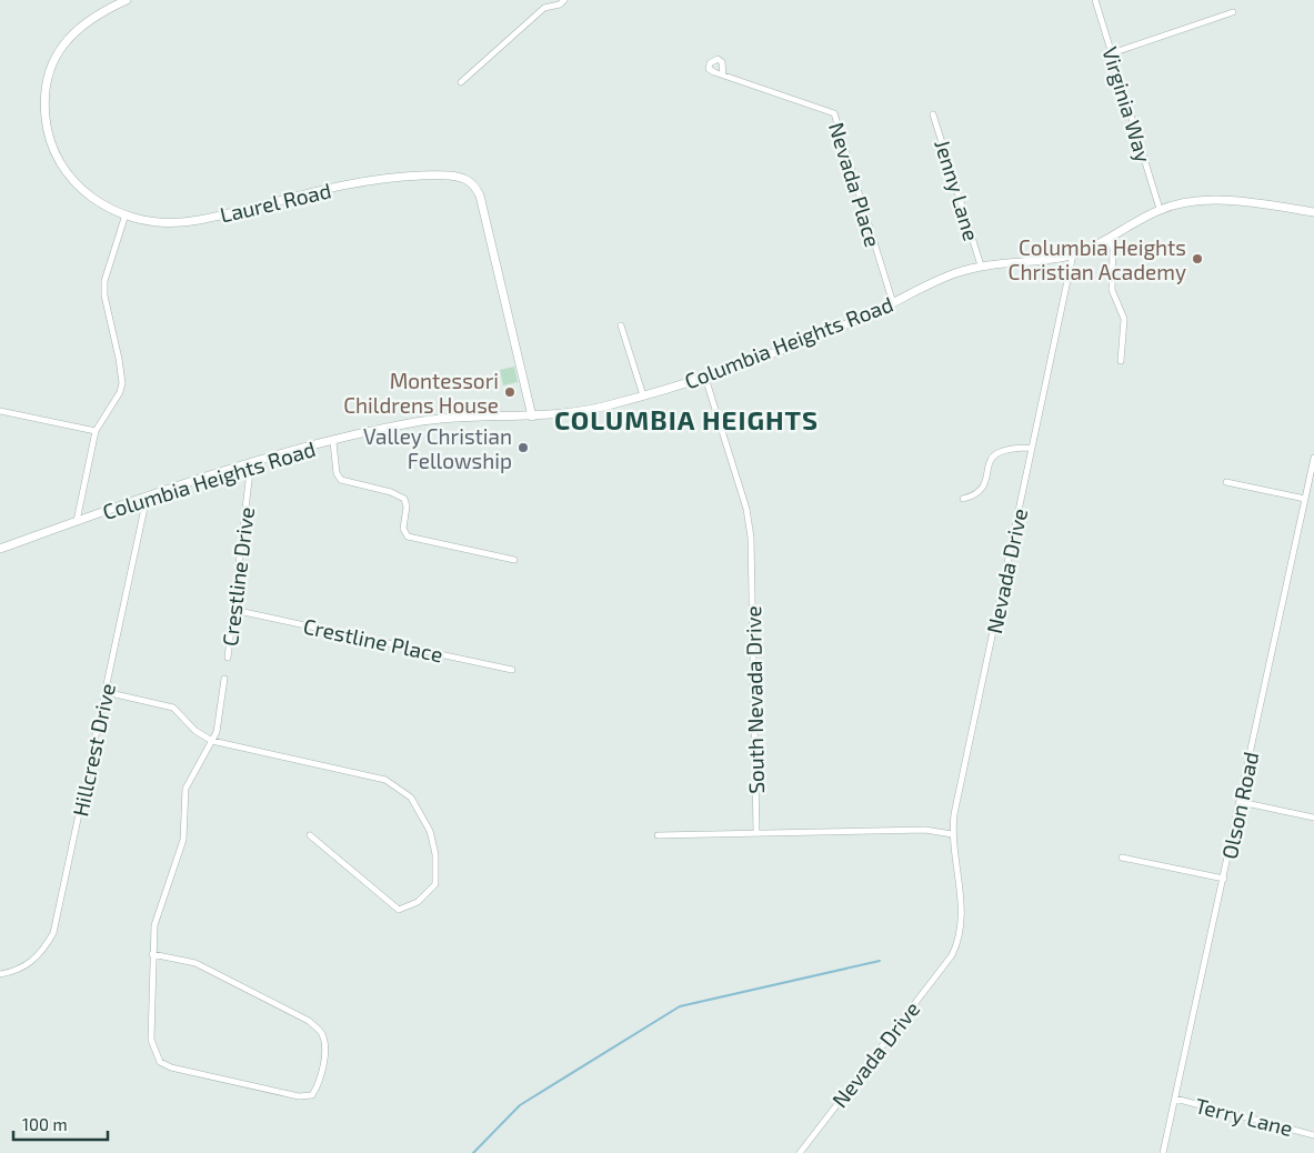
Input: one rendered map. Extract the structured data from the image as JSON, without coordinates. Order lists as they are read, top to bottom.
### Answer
{
  "streets": {
    "street": [
      "Virginia Way",
      "Nevada Place",
      "Jenny Lane",
      "Laurel Road",
      "Columbia Heights Road",
      "Nevada Drive",
      "Crestline Drive",
      "Crestline Place",
      "South Nevada Drive",
      "Hillcrest Drive",
      "Olson Road",
      "Terry Lane"
    ]
  },
  "crossings": [
    ["Virginia Way", "Columbia Heights Road"],
    ["Nevada Place", "Columbia Heights Road"],
    ["Jenny Lane", "Columbia Heights Road"],
    ["Laurel Road", "Columbia Heights Road"],
    ["Columbia Heights Road", "Nevada Drive"],
    ["Columbia Heights Road", "Crestline Drive"],
    ["Columbia Heights Road", "South Nevada Drive"],
    ["Columbia Heights Road", "Hillcrest Drive"],
    ["Crestline Drive", "Crestline Place"],
    ["Olson Road", "Terry Lane"]
  ],
  "districts": ["COLUMBIA HEIGHTS"],
  "places": ["Columbia Heights Christian Academy", "Montessori Childrens House", "Valley Christian Fellowship"],
  "scale_bar": "100 m"
}
